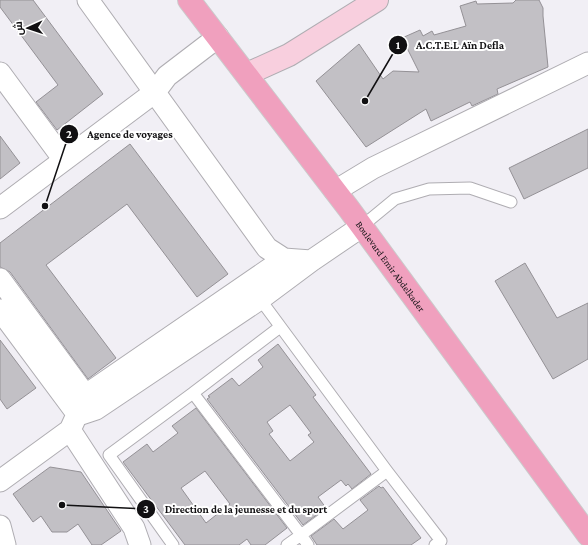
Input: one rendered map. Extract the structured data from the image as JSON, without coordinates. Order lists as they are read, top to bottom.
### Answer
{
  "streets": {
    "main road": ["Boulevard Emir Abdelkader"]
  },
  "places": ["A.C.T.E.L Aïn Defla", "Agence de voyages", "Direction de la jeunesse et du sport"],
  "north": "left"
}
